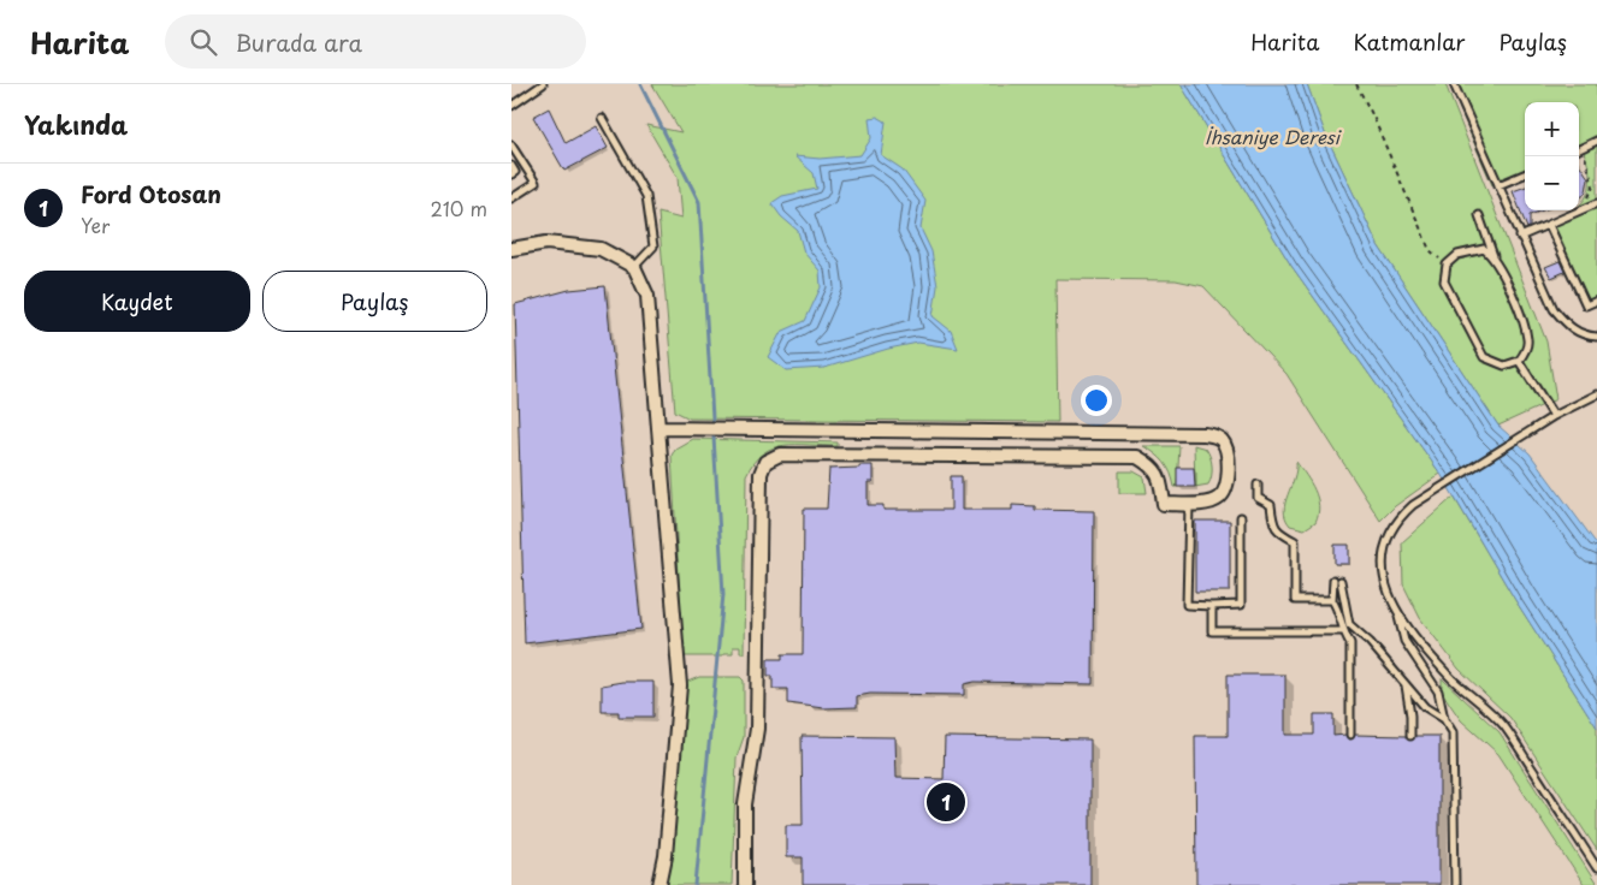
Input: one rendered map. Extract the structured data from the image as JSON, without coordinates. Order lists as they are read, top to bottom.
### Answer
{
  "water": ["İhsaniye Deresi"],
  "page": {
    "header": "Harita",
    "search": "Burada ara",
    "nav": ["Harita", "Katmanlar", "Paylaş"],
    "heading": "Yakında",
    "map_buttons": ["+", "−"],
    "list": [
      {
        "mark": "1",
        "name": "Ford Otosan",
        "note": "Yer",
        "value": "210 m"
      }
    ],
    "buttons": ["Kaydet", "Paylaş"],
    "pins": "1"
  }
}
